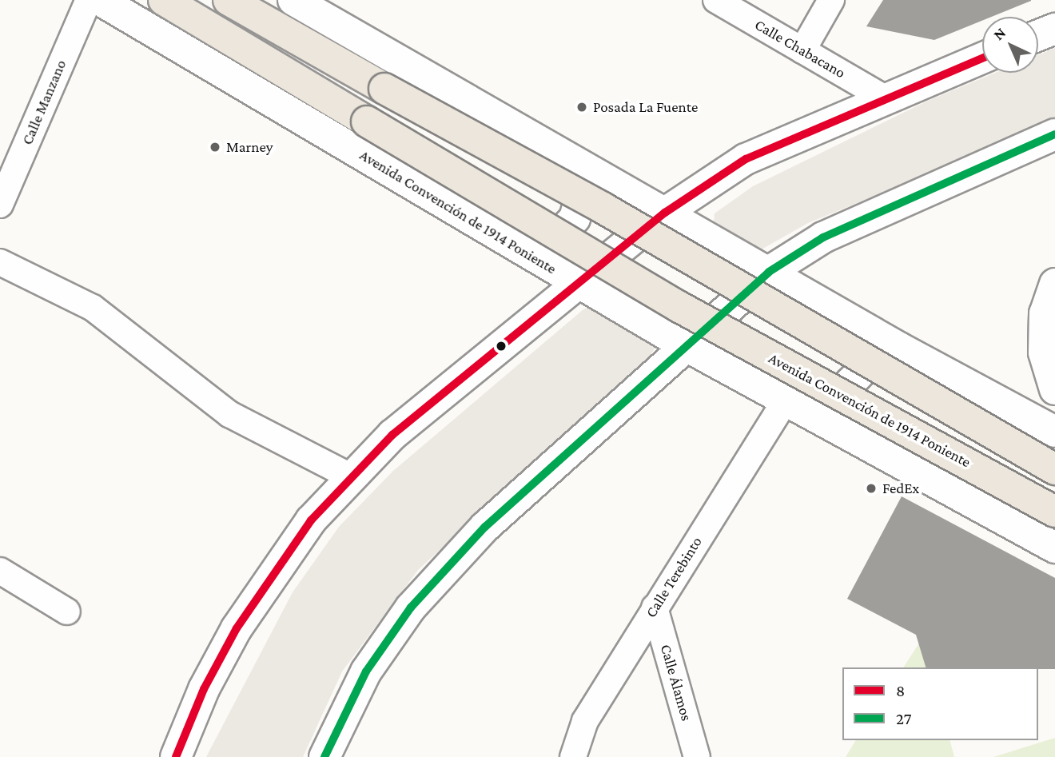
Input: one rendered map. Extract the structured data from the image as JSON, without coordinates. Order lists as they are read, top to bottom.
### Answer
{
  "streets": {
    "main road": ["Avenida Convención de 1914 Poniente"],
    "street": [
      "Calle Chabacano",
      "Calle Manzano",
      "Calle Terebinto",
      "Calle Álamos"
    ]
  },
  "crossings": [
    ["Avenida Convención de 1914 Poniente", "Calle Terebinto"],
    ["Calle Terebinto", "Calle Álamos"]
  ],
  "places": ["Posada La Fuente", "Marney", "FedEx"],
  "lines": ["transit line 8", "transit line 27"],
  "legend": ["8", "27"],
  "north": "top left"
}
